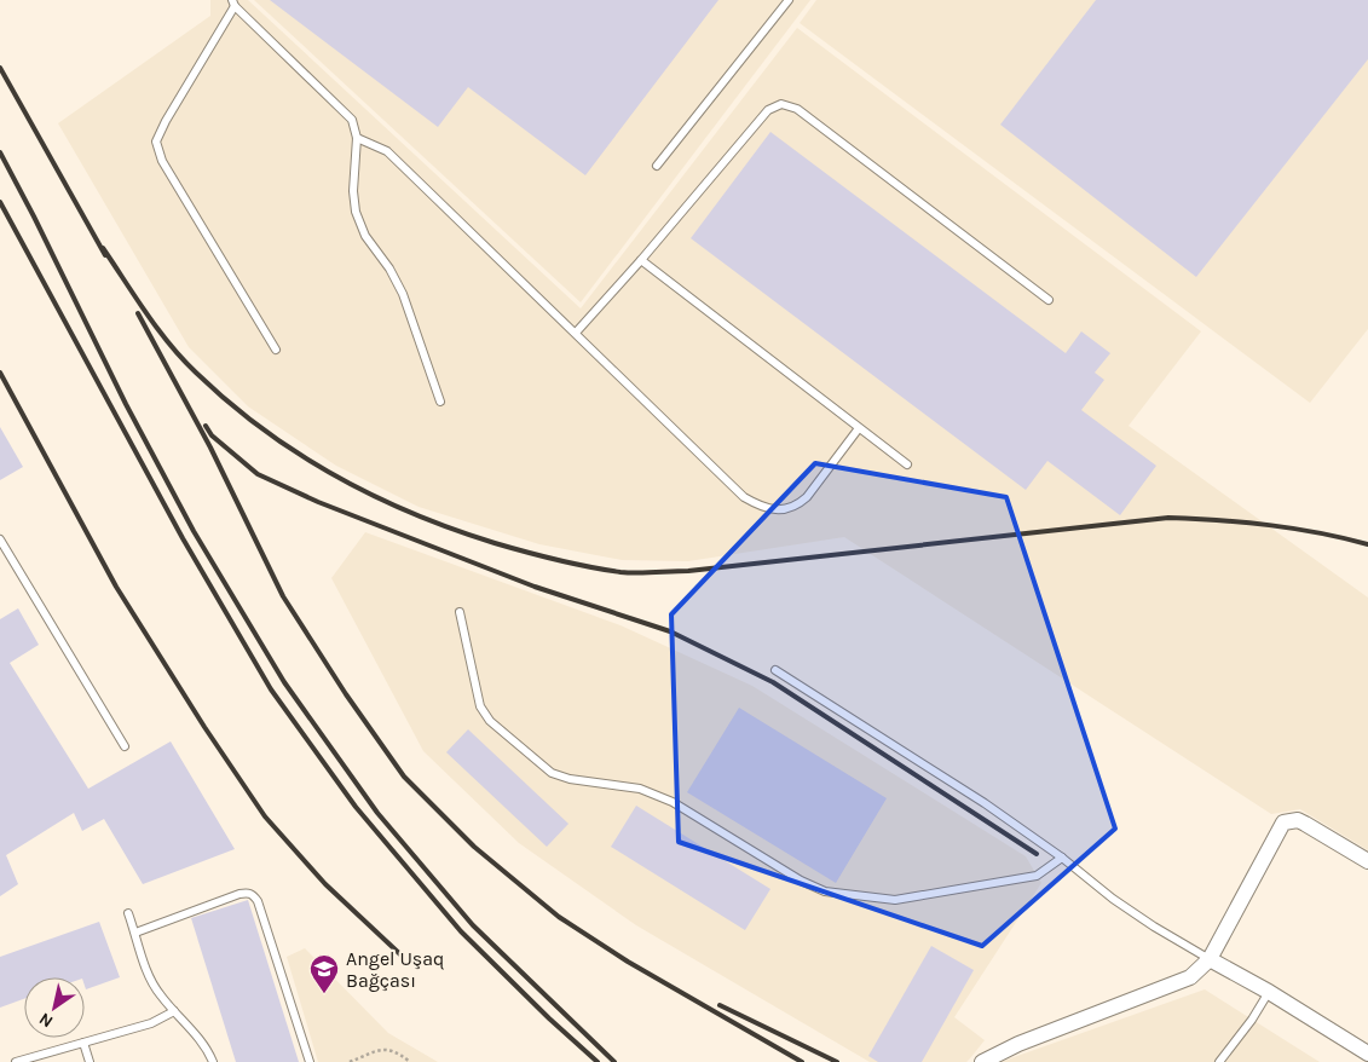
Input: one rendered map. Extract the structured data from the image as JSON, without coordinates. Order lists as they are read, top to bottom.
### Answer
{
  "places": {
    "school or university": ["Angel Uşaq Bağçası"]
  },
  "north": "bottom left"
}
